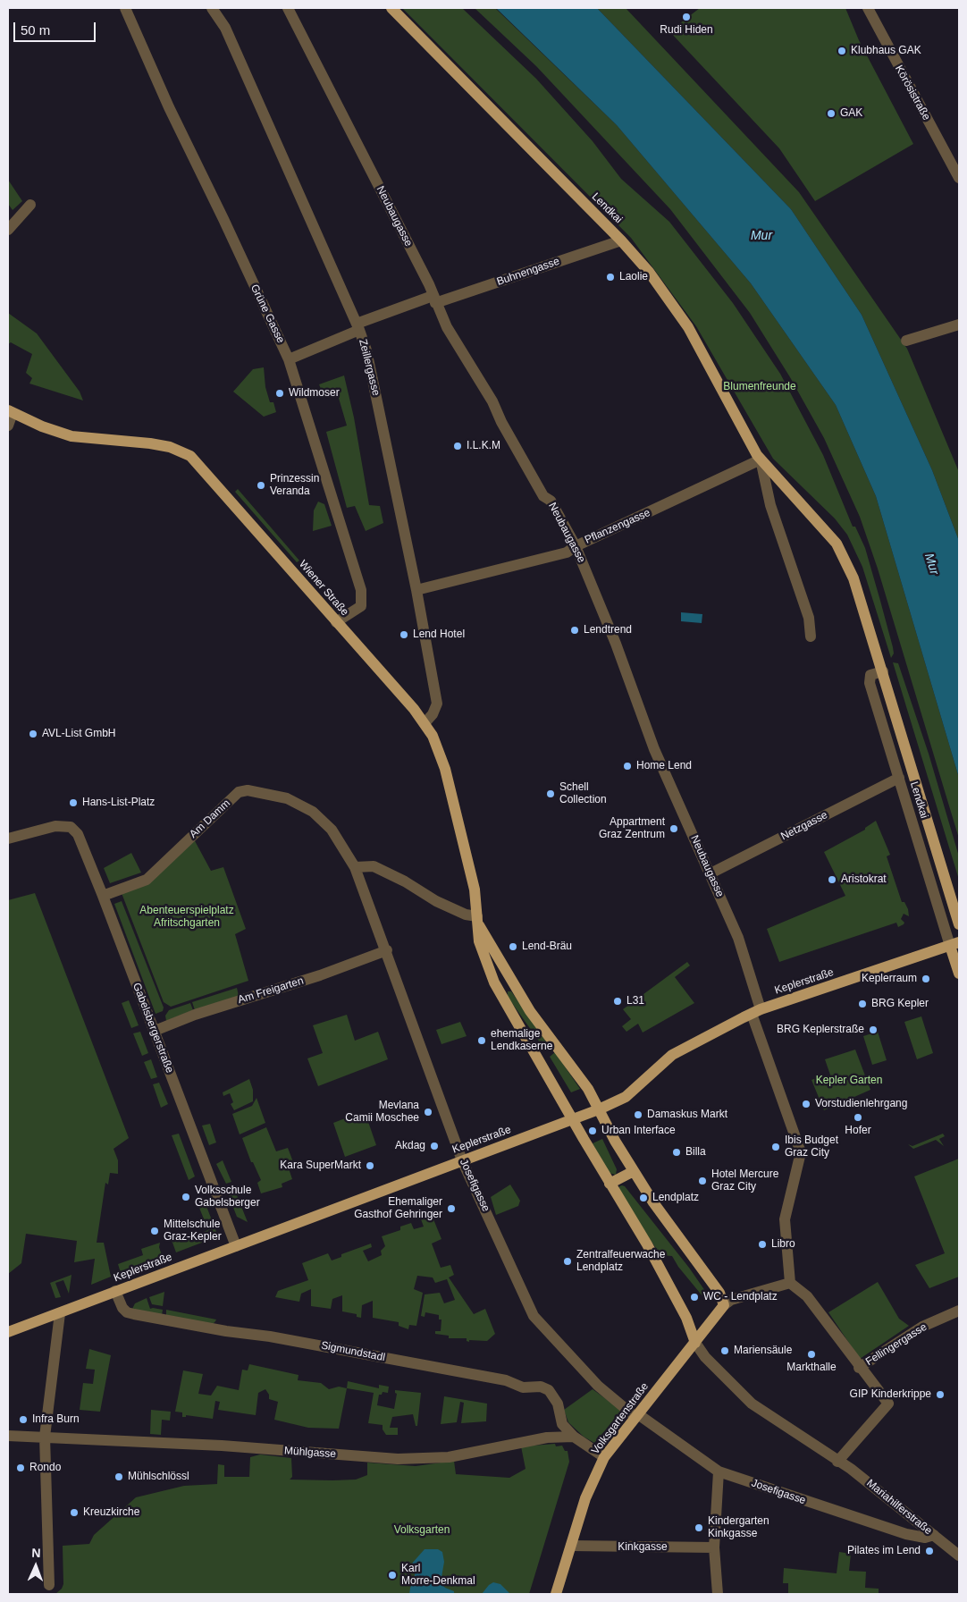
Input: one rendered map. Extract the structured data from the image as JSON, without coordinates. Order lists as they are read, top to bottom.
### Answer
{
  "streets": {
    "main road": [
      "Lendkai",
      "Wiener Straße",
      "Keplerstraße",
      "Volksgartenstraße"
    ],
    "street": [
      "Körösistraße",
      "Neubaugasse",
      "Buhnengasse",
      "Grüne Gasse",
      "Zeillergasse",
      "Pflanzengasse",
      "Am Damm",
      "Netzgasse",
      "Am Freigarten",
      "Gabelsbergerstraße",
      "Josefigasse",
      "Fellingergasse",
      "Sigmundstadl",
      "Mühlgasse",
      "Mariahilferstraße",
      "Kinkgasse"
    ]
  },
  "crossings": [
    ["Lendkai", "Buhnengasse"],
    ["Lendkai", "Pflanzengasse"],
    ["Lendkai", "Netzgasse"],
    ["Lendkai", "Keplerstraße"],
    ["Neubaugasse", "Buhnengasse"],
    ["Neubaugasse", "Pflanzengasse"],
    ["Neubaugasse", "Netzgasse"],
    ["Neubaugasse", "Keplerstraße"],
    ["Buhnengasse", "Grüne Gasse"],
    ["Buhnengasse", "Zeillergasse"],
    ["Grüne Gasse", "Wiener Straße"],
    ["Zeillergasse", "Pflanzengasse"],
    ["Zeillergasse", "Wiener Straße"],
    ["Am Damm", "Gabelsbergerstraße"],
    ["Am Damm", "Josefigasse"],
    ["Keplerstraße", "Gabelsbergerstraße"],
    ["Keplerstraße", "Josefigasse"],
    ["Keplerstraße", "Sigmundstadl"],
    ["Am Freigarten", "Gabelsbergerstraße"],
    ["Am Freigarten", "Josefigasse"],
    ["Josefigasse", "Volksgartenstraße"],
    ["Josefigasse", "Mariahilferstraße"],
    ["Sigmundstadl", "Mühlgasse"],
    ["Volksgartenstraße", "Kinkgasse"]
  ],
  "water": ["Mur"],
  "parks": [
    "Blumenfreunde",
    "Abenteuerspielplatz Afritschgarten",
    "Kepler Garten",
    "Volksgarten"
  ],
  "places": [
    "Rudi Hiden",
    "Klubhaus GAK",
    "GAK",
    "Laolie",
    "Wildmoser",
    "I.L.K.M",
    "Prinzessin Veranda",
    "Lendtrend",
    "Lend Hotel",
    "AVL-List GmbH",
    "Home Lend",
    "Schell Collection",
    "Hans-List-Platz",
    "Appartment Graz Zentrum",
    "Aristokrat",
    "Lend-Bräu",
    "Keplerraum",
    "L31",
    "BRG Kepler",
    "BRG Keplerstraße",
    "ehemalige Lendkaserne",
    "Vorstudienlehrgang",
    "Mevlana Camii Moschee",
    "Damaskus Markt",
    "Hofer",
    "Urban Interface",
    "Akdag",
    "Ibis Budget Graz City",
    "Billa",
    "Kara SuperMarkt",
    "Hotel Mercure Graz City",
    "Volksschule Gabelsberger",
    "Lendplatz",
    "Ehemaliger Gasthof Gehringer",
    "Mittelschule Graz-Kepler",
    "Libro",
    "Zentralfeuerwache Lendplatz",
    "WC - Lendplatz",
    "Mariensäule",
    "Markthalle",
    "GIP Kinderkrippe",
    "Infra Burn",
    "Rondo",
    "Mühlschlössl",
    "Kreuzkirche",
    "Kindergarten Kinkgasse",
    "Pilates im Lend",
    "Karl Morre-Denkmal"
  ],
  "scale_bar": "50 m",
  "north": "top"
}
